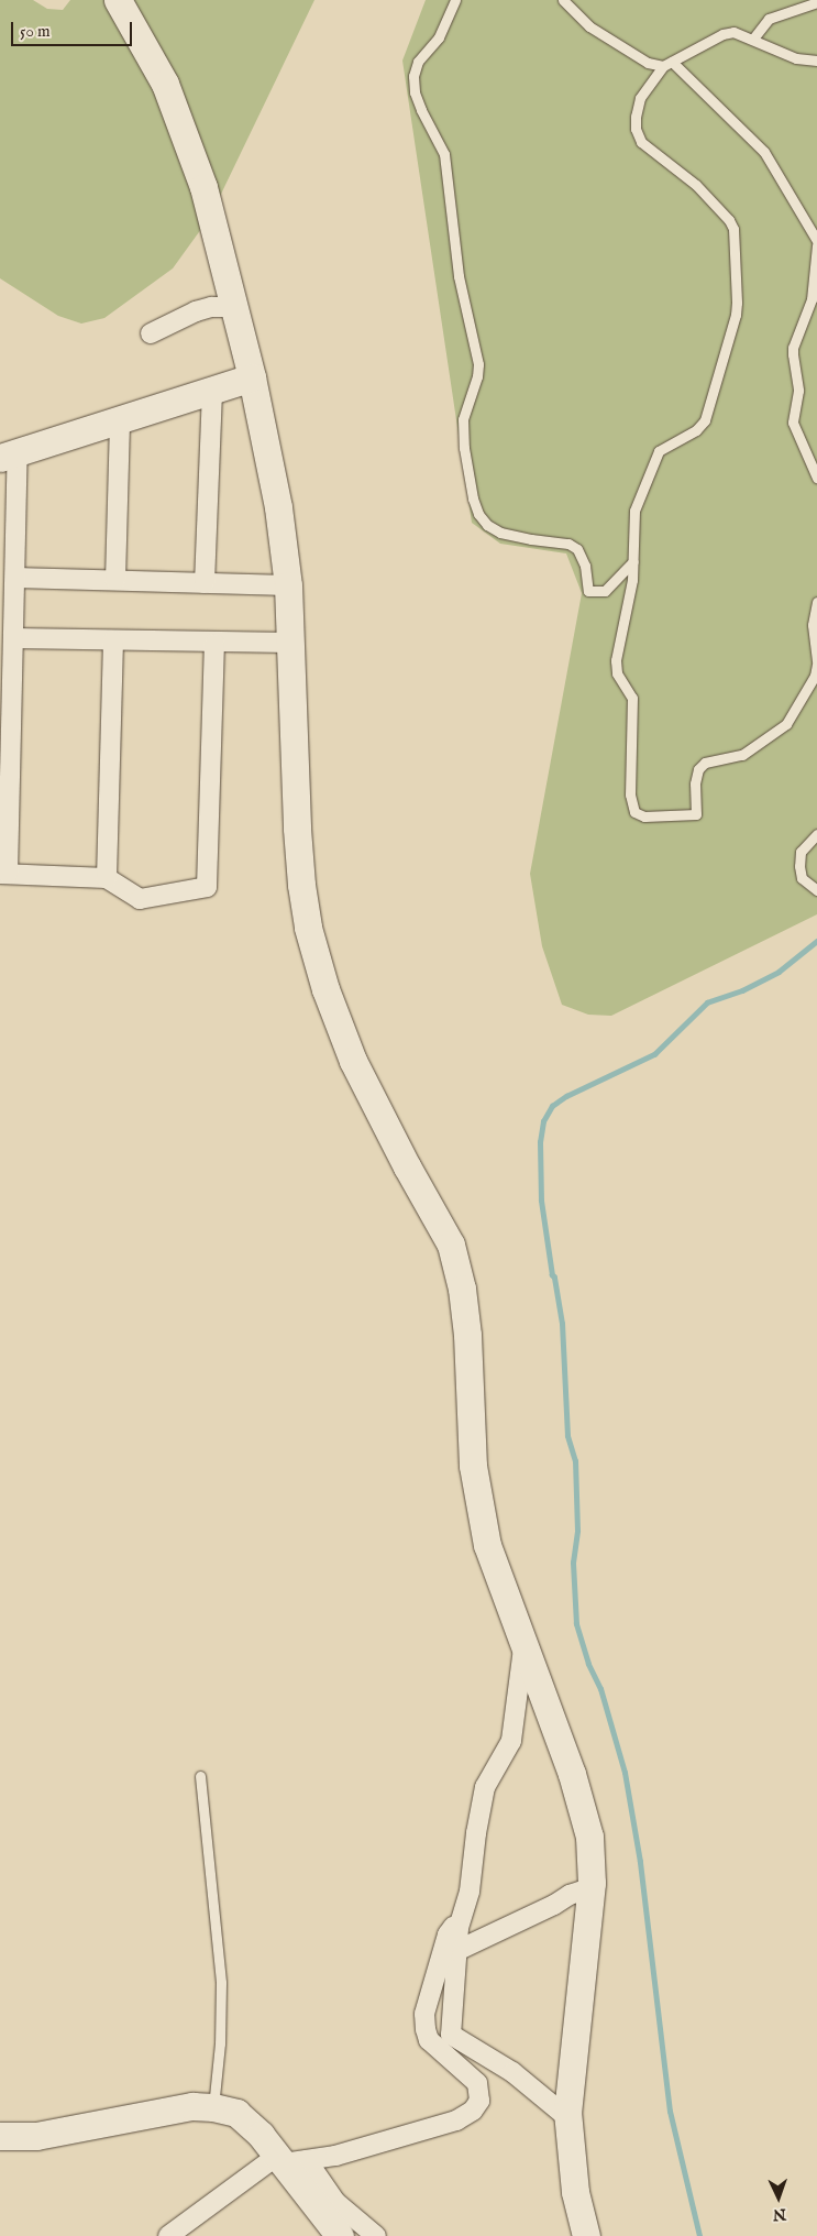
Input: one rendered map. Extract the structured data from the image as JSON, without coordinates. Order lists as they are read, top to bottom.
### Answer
{
  "scale_bar": "50 m",
  "north": "bottom"
}
